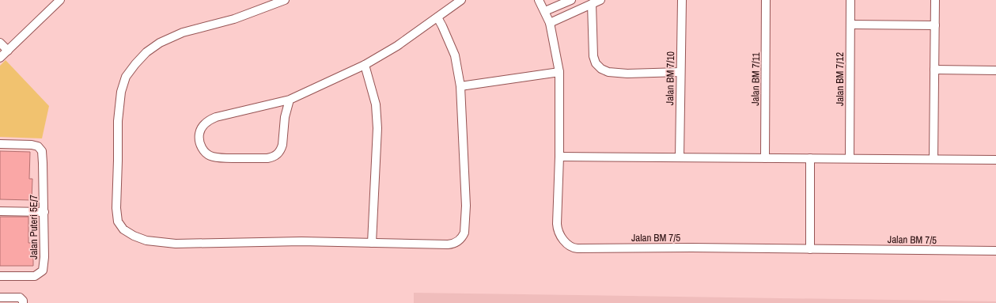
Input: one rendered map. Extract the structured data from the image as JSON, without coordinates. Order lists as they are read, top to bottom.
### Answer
{
  "streets": {
    "street": [
      "Jalan BM 7/10",
      "Jalan BM 7/11",
      "Jalan BM 7/12",
      "Jalan Puteri 5E/7",
      "Jalan BM 7/5"
    ]
  }
}
